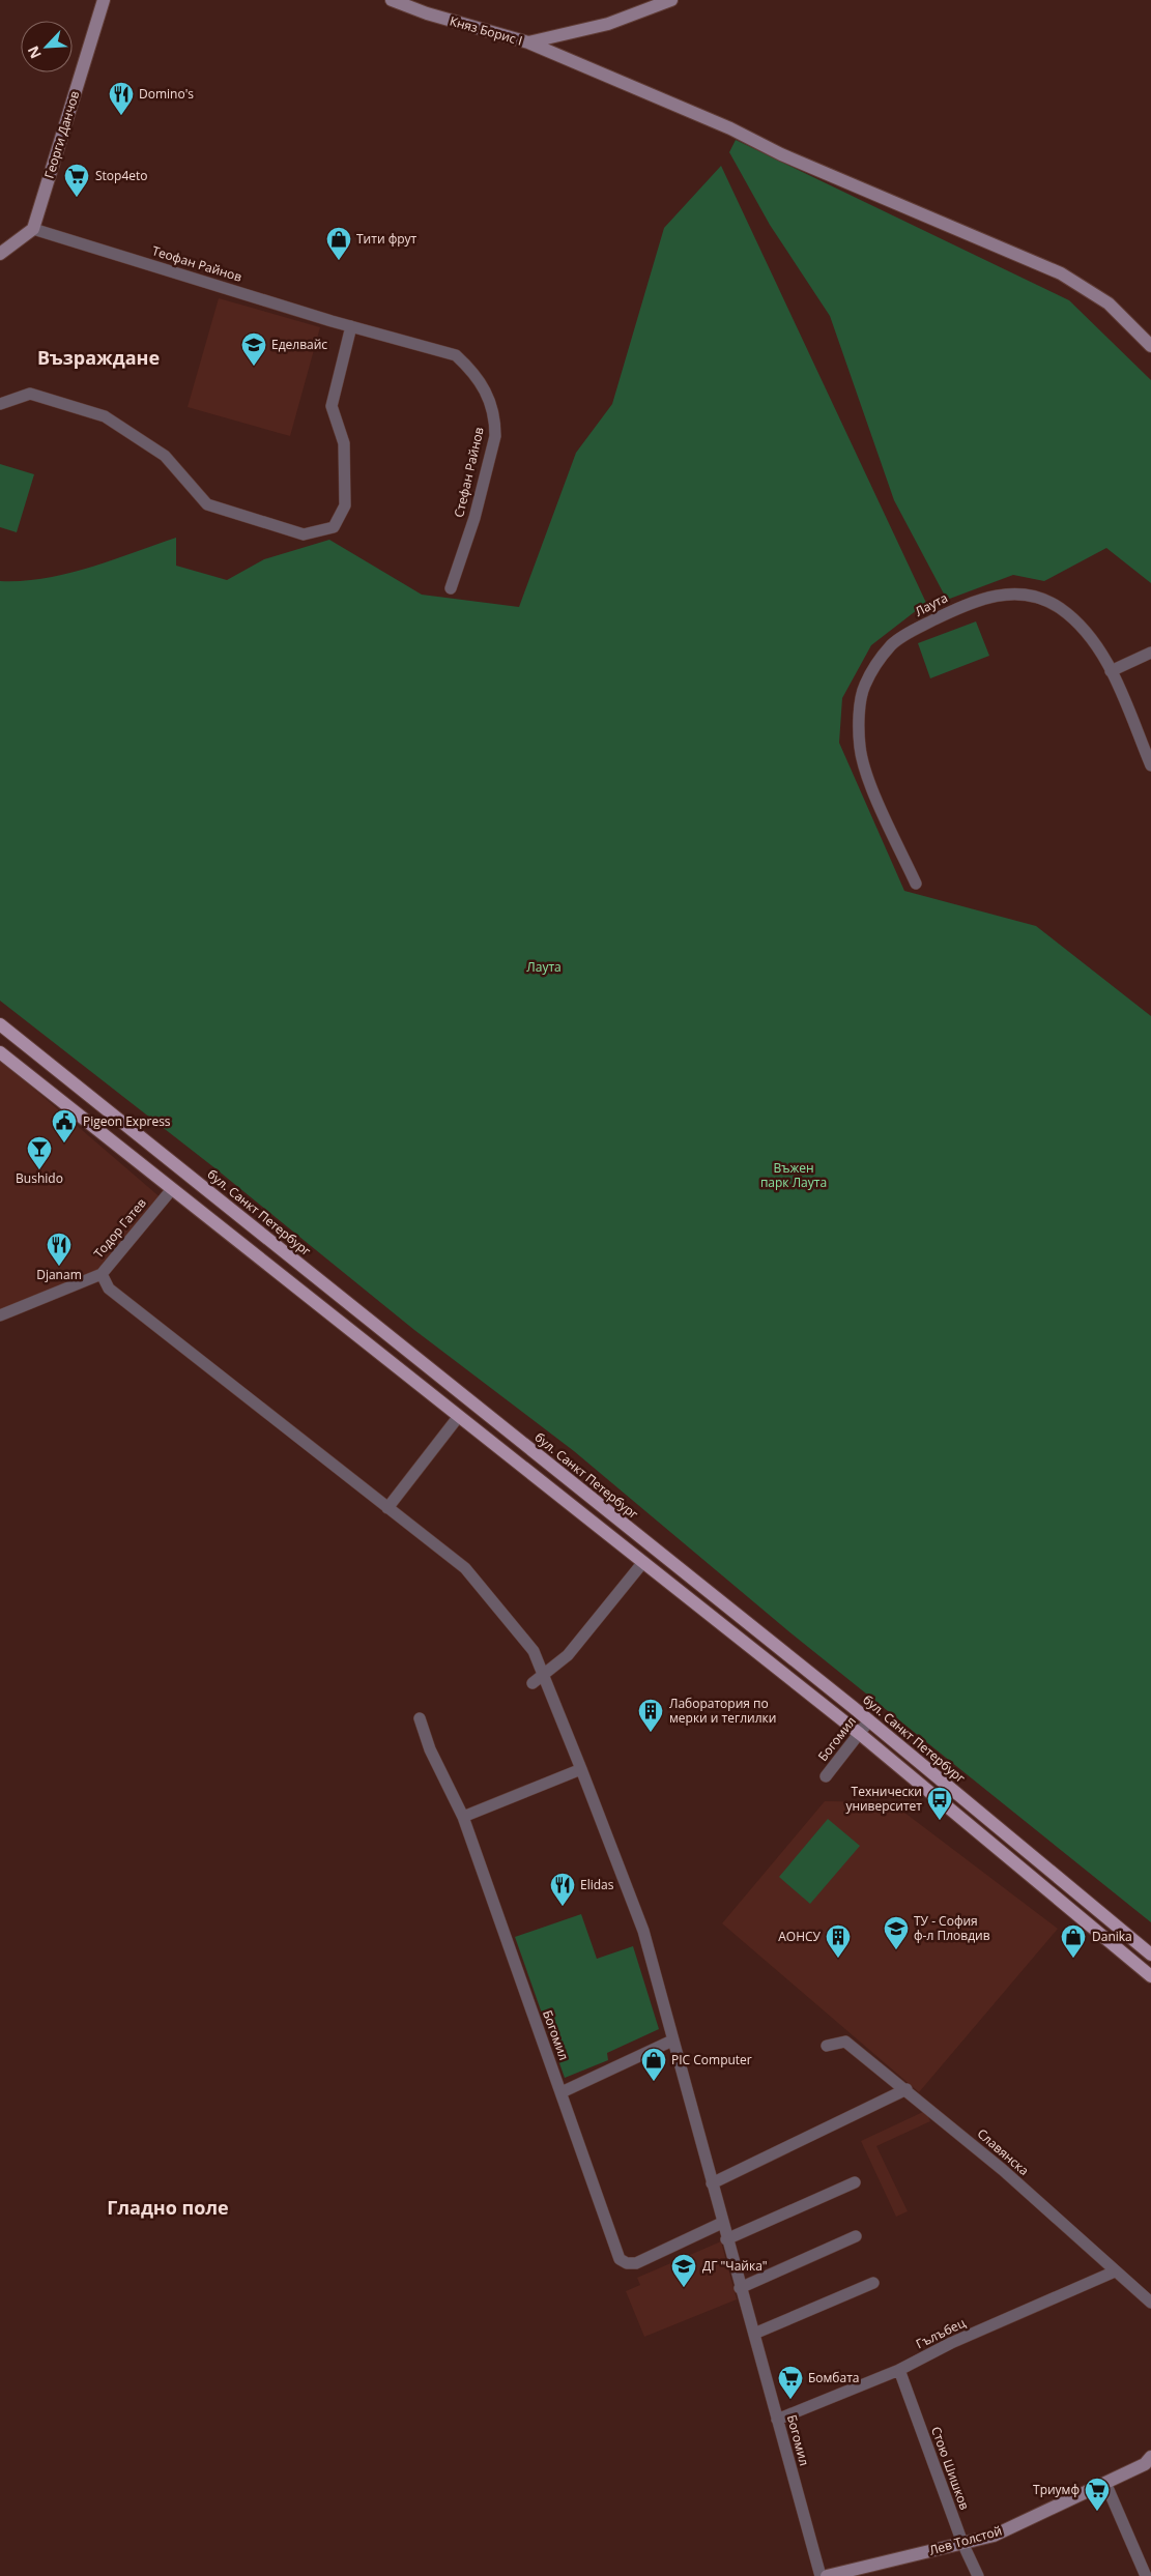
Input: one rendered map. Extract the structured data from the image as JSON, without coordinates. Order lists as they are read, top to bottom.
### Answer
{
  "streets": {
    "main road": ["бул. Санкт Петербург"],
    "street": [
      "Княз Борис I",
      "Георги Данчов",
      "Теофан Райнов",
      "Стефан Райнов",
      "Лаута",
      "Тодор Гатев",
      "Богомил",
      "Славянска",
      "Гълъбец",
      "Стою Шишков",
      "Лев Толстой"
    ]
  },
  "crossings": [
    ["Георги Данчов", "Теофан Райнов"],
    ["Теофан Райнов", "Стефан Райнов"],
    ["бул. Санкт Петербург", "Богомил"],
    ["Тодор Гатев", "Богомил"],
    ["Богомил", "Гълъбец"],
    ["Славянска", "Гълъбец"],
    ["Гълъбец", "Стою Шишков"],
    ["Стою Шишков", "Лев Толстой"]
  ],
  "districts": ["Възраждане", "Гладно поле"],
  "parks": ["Лаута", "Въжен парк Лаута"],
  "places": {
    "restaurant": ["Domino's", "Djanam", "Elidas"],
    "supermarket": ["Stop4eto", "Бомбата", "Триумф"],
    "shop": ["Тити фрут", "Danika", "PIC Computer"],
    "school or university": ["Еделвайс", "ТУ - София ф-л Пловдив", "ДГ \"Чайка\""],
    "public building": ["Pigeon Express"],
    "bar": ["Bushido"],
    "building": ["Лаборатория по мерки и теглилки", "АОНСУ"],
    "bus stop": ["Технически университет"]
  },
  "north": "bottom left"
}
